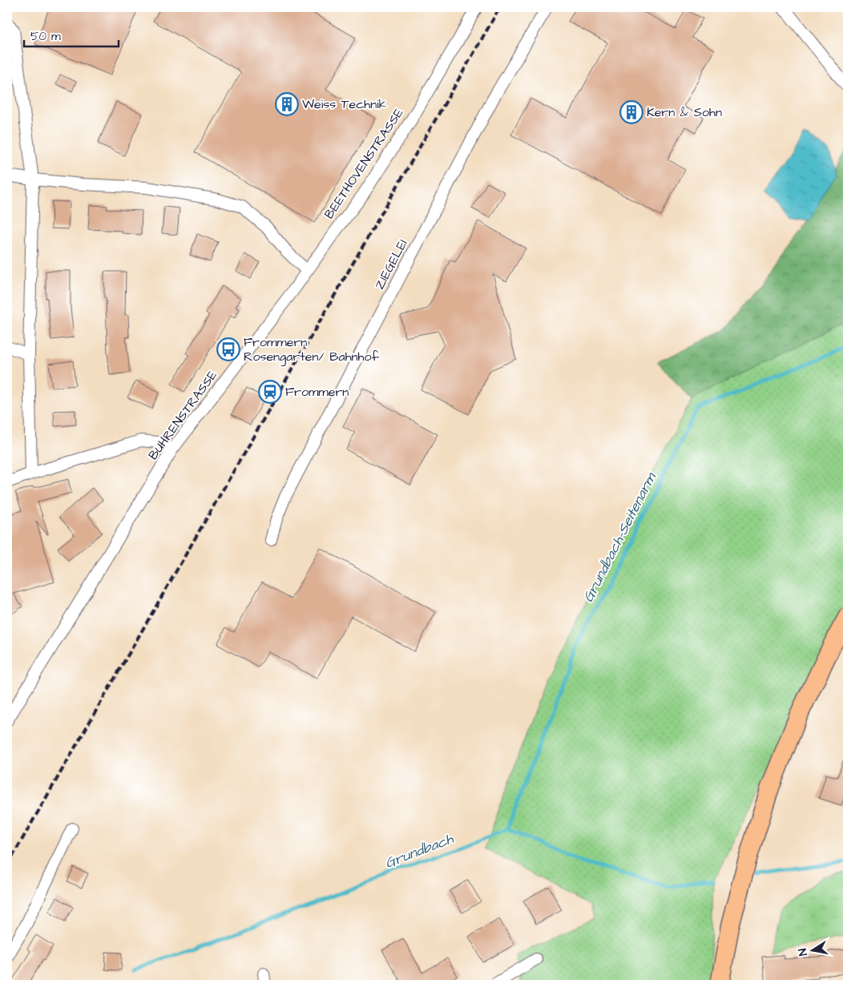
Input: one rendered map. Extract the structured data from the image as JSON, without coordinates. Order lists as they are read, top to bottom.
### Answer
{
  "streets": {
    "street": ["BEETHOVENSTRASSE", "ZIEGELEI", "BUHRENSTRASSE"]
  },
  "crossings": [
    ["BEETHOVENSTRASSE", "BUHRENSTRASSE"]
  ],
  "water": ["Grundbach-Seitenarm", "Grundbach"],
  "places": {
    "building": ["Weiss Technik", "Kern & Sohn"],
    "bus stop": ["Frommern Rosengarten/ Bahnhof"],
    "station": ["Frommern"]
  },
  "scale_bar": "50 m",
  "north": "left"
}
